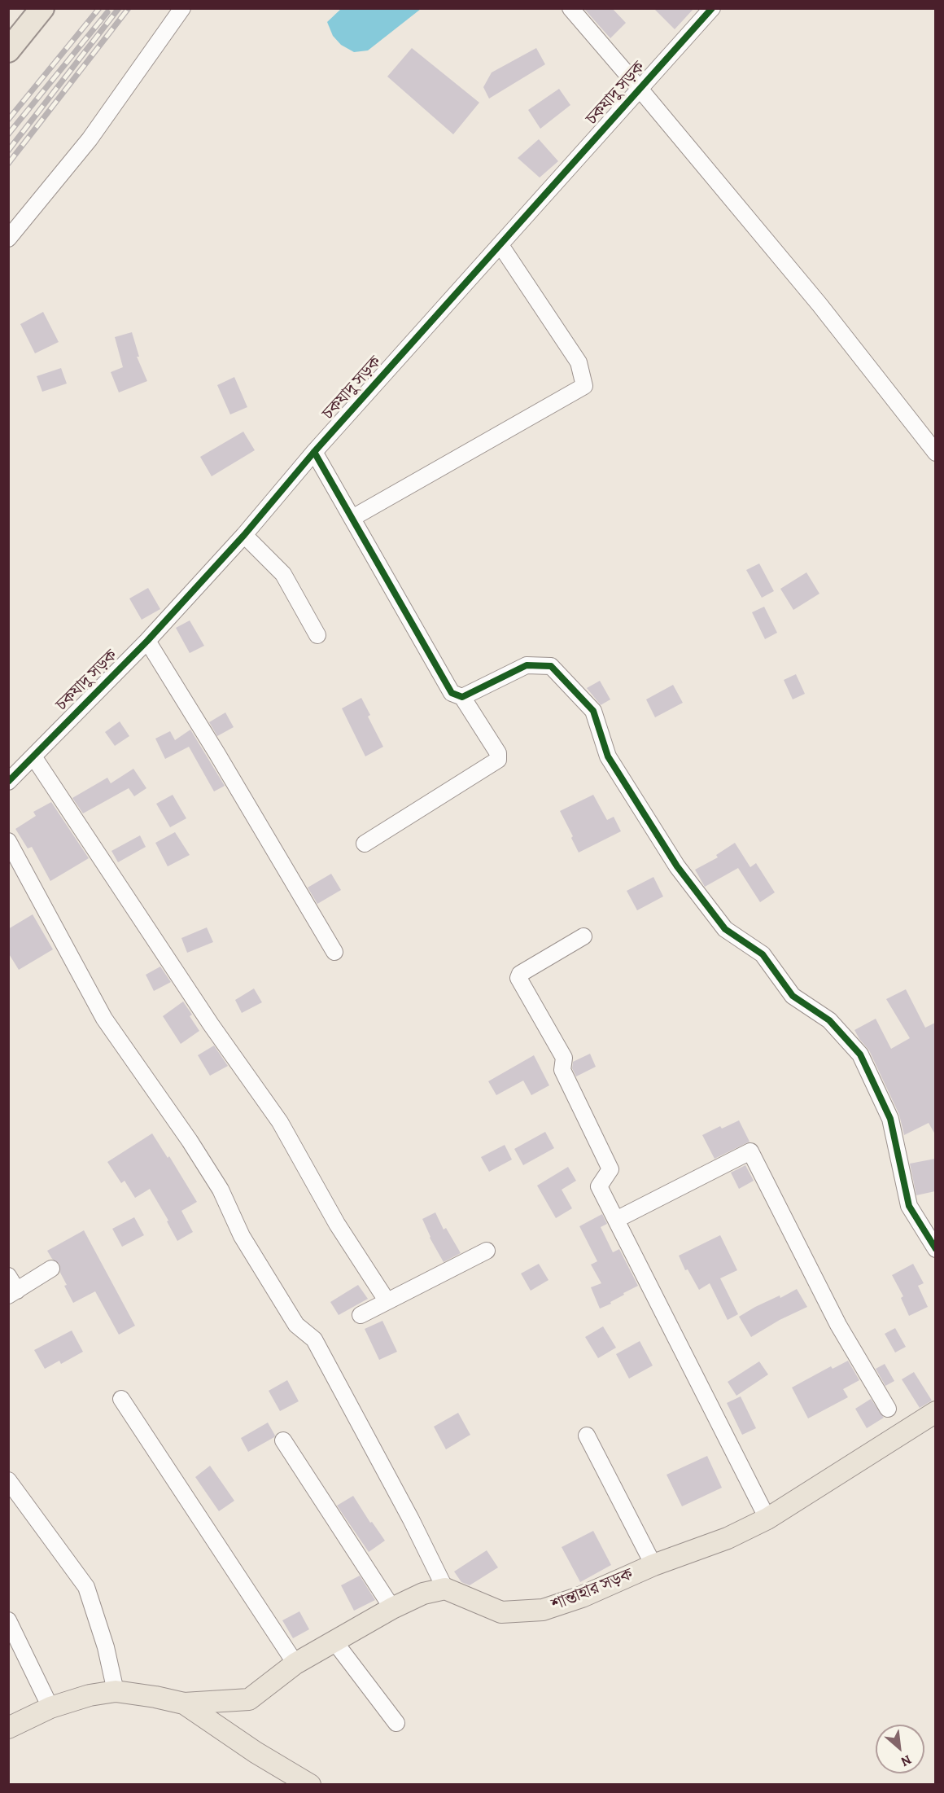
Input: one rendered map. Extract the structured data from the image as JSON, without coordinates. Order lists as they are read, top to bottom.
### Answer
{
  "streets": {
    "main road": ["শান্তাহার সড়ক"],
    "street": ["চকযাদু সড়ক"]
  },
  "north": "bottom right"
}
